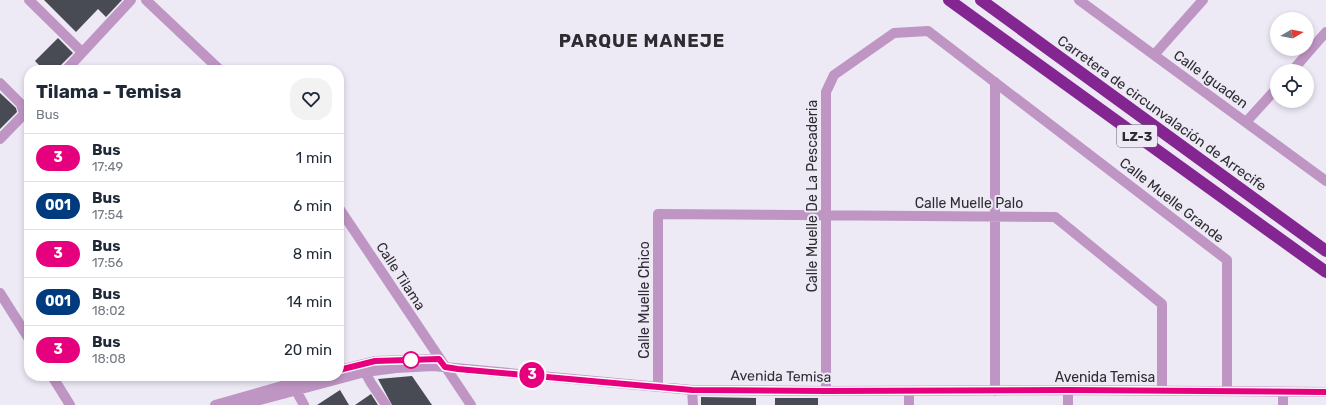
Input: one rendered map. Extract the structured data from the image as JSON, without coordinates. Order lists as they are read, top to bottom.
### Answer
{
  "streets": {
    "highway": ["Carretera de circunvalación de Arrecife", "LZ-3"],
    "street": [
      "Calle Iguaden",
      "Calle Muelle De La Pescaderia",
      "Calle Muelle Grande",
      "Calle Muelle Palo",
      "Calle Tilama",
      "Calle Muelle Chico",
      "Avenida Temisa"
    ]
  },
  "crossings": [
    ["Calle Muelle De La Pescaderia", "Calle Muelle Grande"],
    ["Calle Muelle De La Pescaderia", "Calle Muelle Palo"],
    ["Calle Muelle De La Pescaderia", "Avenida Temisa"],
    ["Calle Muelle Grande", "Avenida Temisa"],
    ["Calle Muelle Palo", "Calle Muelle Chico"],
    ["Calle Muelle Palo", "Avenida Temisa"],
    ["Calle Tilama", "Avenida Temisa"],
    ["Calle Muelle Chico", "Avenida Temisa"]
  ],
  "districts": ["PARQUE MANEJE"],
  "lines": ["bus line 3"],
  "north": "right",
  "page": {
    "on_map": "3",
    "heading": ["Tilama - Temisa", "Bus"],
    "list": [
      {
        "mark": "3",
        "name": "Bus",
        "note": "17:49",
        "value": "1 min"
      },
      {
        "mark": "001",
        "name": "Bus",
        "note": "17:54",
        "value": "6 min"
      },
      {
        "mark": "3",
        "name": "Bus",
        "note": "17:56",
        "value": "8 min"
      },
      {
        "mark": "001",
        "name": "Bus",
        "note": "18:02",
        "value": "14 min"
      },
      {
        "mark": "3",
        "name": "Bus",
        "note": "18:08",
        "value": "20 min"
      }
    ]
  }
}
